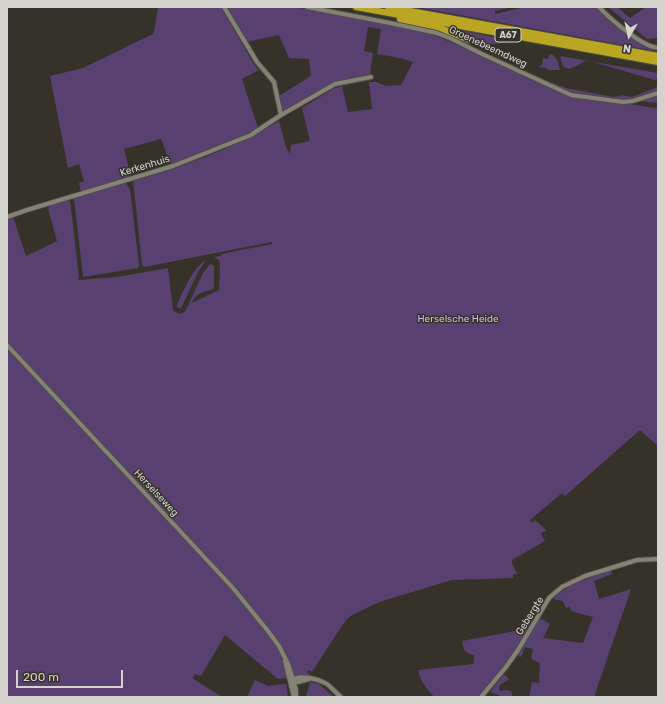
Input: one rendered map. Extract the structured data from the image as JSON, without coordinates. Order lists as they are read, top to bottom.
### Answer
{
  "streets": {
    "highway": ["A67"],
    "street": [
      "Groenebeemdweg",
      "Kerkenhuis",
      "Herselseweg",
      "Gebergte"
    ]
  },
  "parks": ["Herselsche Heide"],
  "scale_bar": "200 m",
  "north": "bottom"
}
